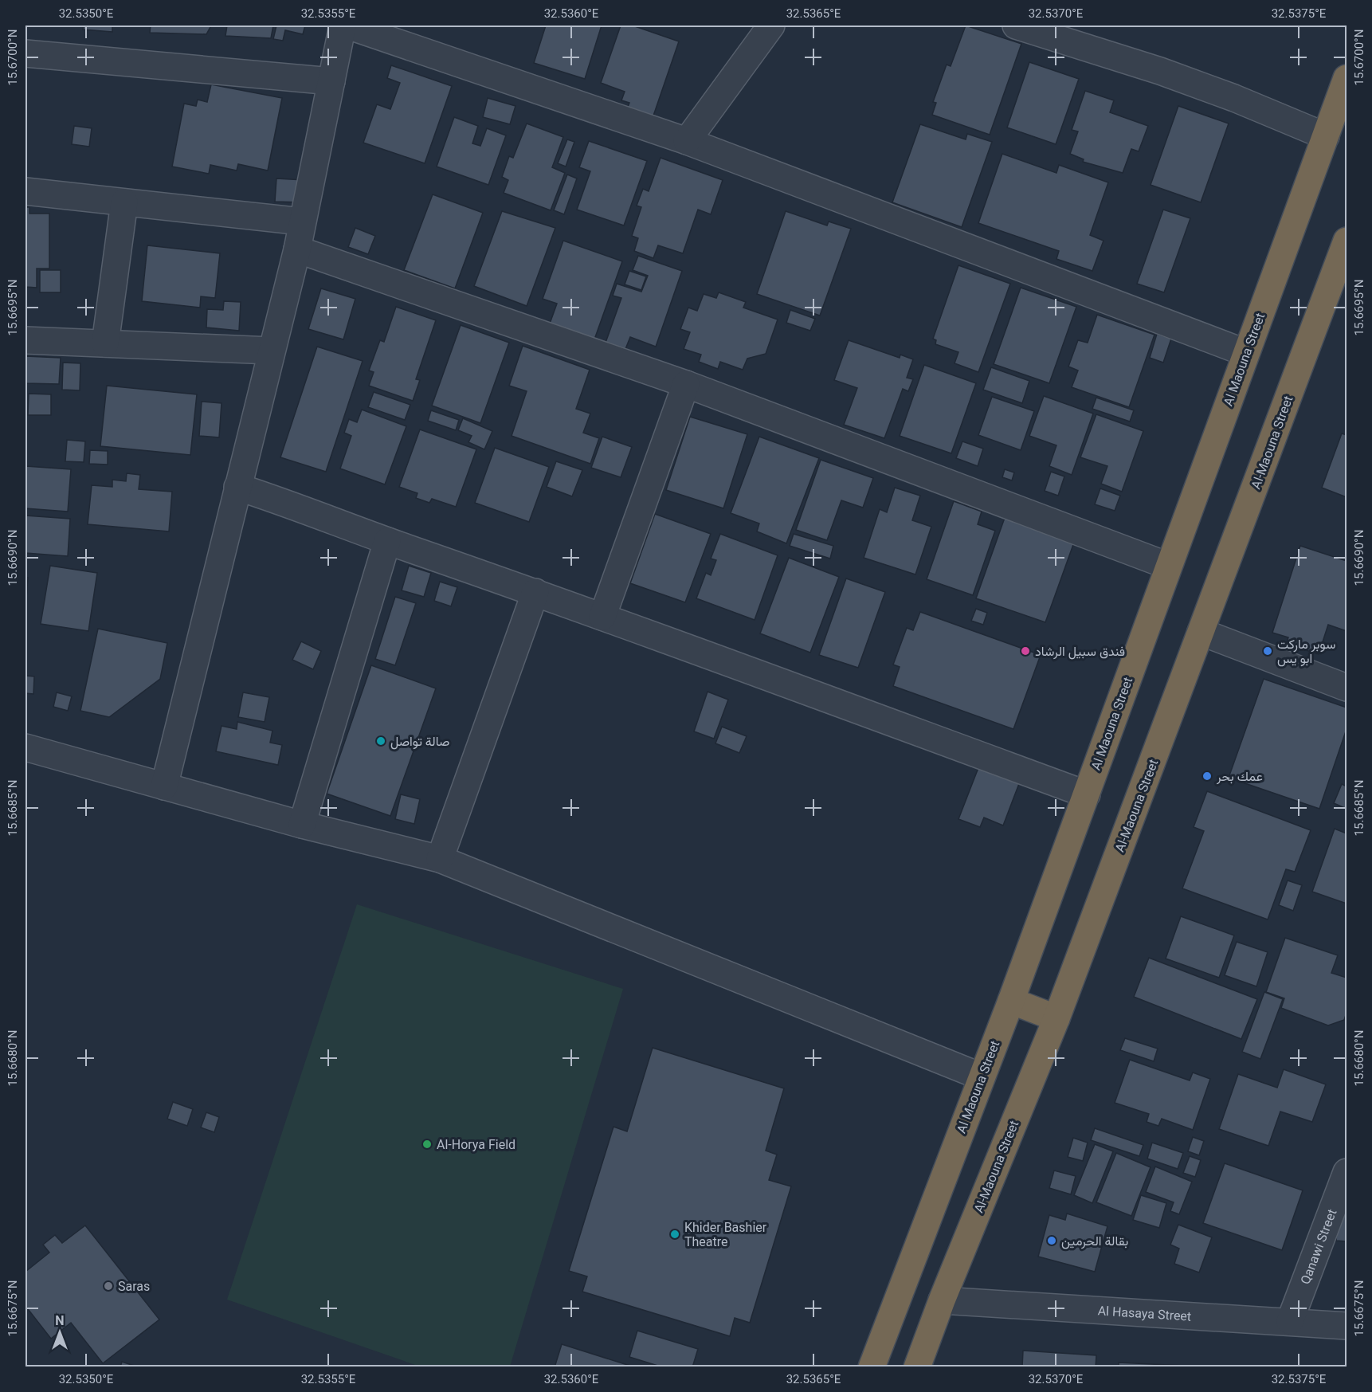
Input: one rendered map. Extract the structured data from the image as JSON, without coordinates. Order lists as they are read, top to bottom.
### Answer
{
  "streets": {
    "highway": ["Al Maouna Street", "Al-Maouna Street"],
    "street": ["Qanawi Street", "Al Hasaya Street"]
  },
  "crossings": [
    ["Al-Maouna Street", "Al Hasaya Street"],
    ["Qanawi Street", "Al Hasaya Street"]
  ],
  "places": [
    "فندق سبيل الرشاد",
    "سوبر ماركت ابو يس",
    "صالة تواصل",
    "عمك بحر",
    "Al-Horya Field",
    "Khider Bashier Theatre",
    "بقالة الحرمين",
    "Saras"
  ],
  "north": "top",
  "coordinates": [
    "32.5350°E",
    "32.5355°E",
    "32.5360°E",
    "32.5365°E",
    "32.5370°E",
    "32.5375°E",
    "15.6700°N",
    "15.6695°N",
    "15.6690°N",
    "15.6685°N",
    "15.6680°N",
    "15.6675°N"
  ]
}
